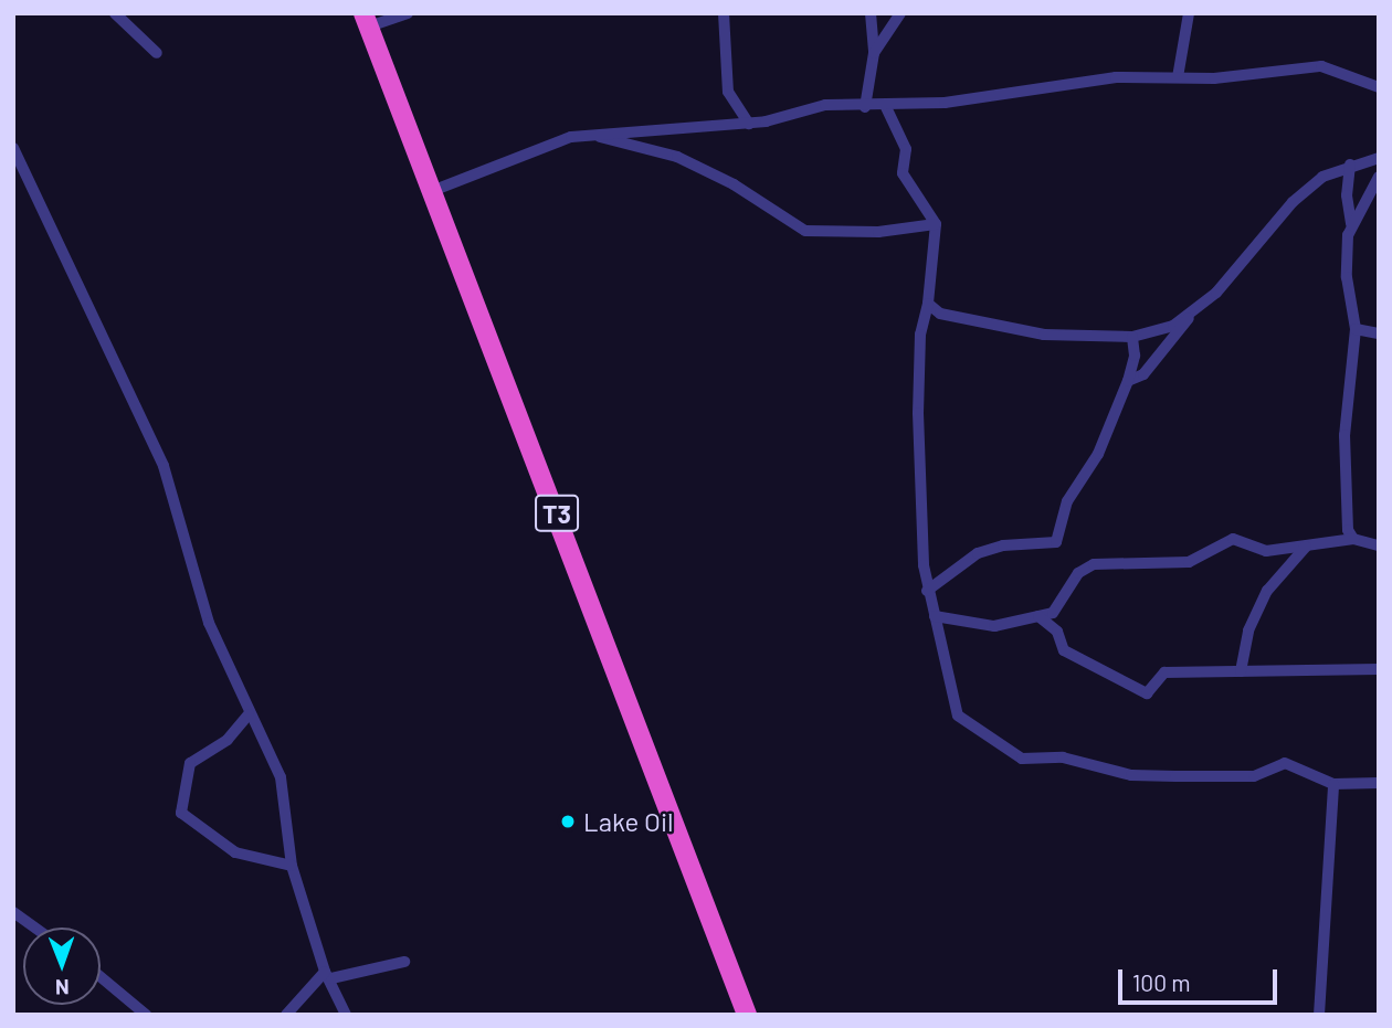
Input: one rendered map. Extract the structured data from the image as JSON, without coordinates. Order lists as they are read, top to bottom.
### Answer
{
  "streets": {
    "highway": ["T3"]
  },
  "places": ["Lake Oil"],
  "scale_bar": "100 m",
  "north": "bottom"
}
